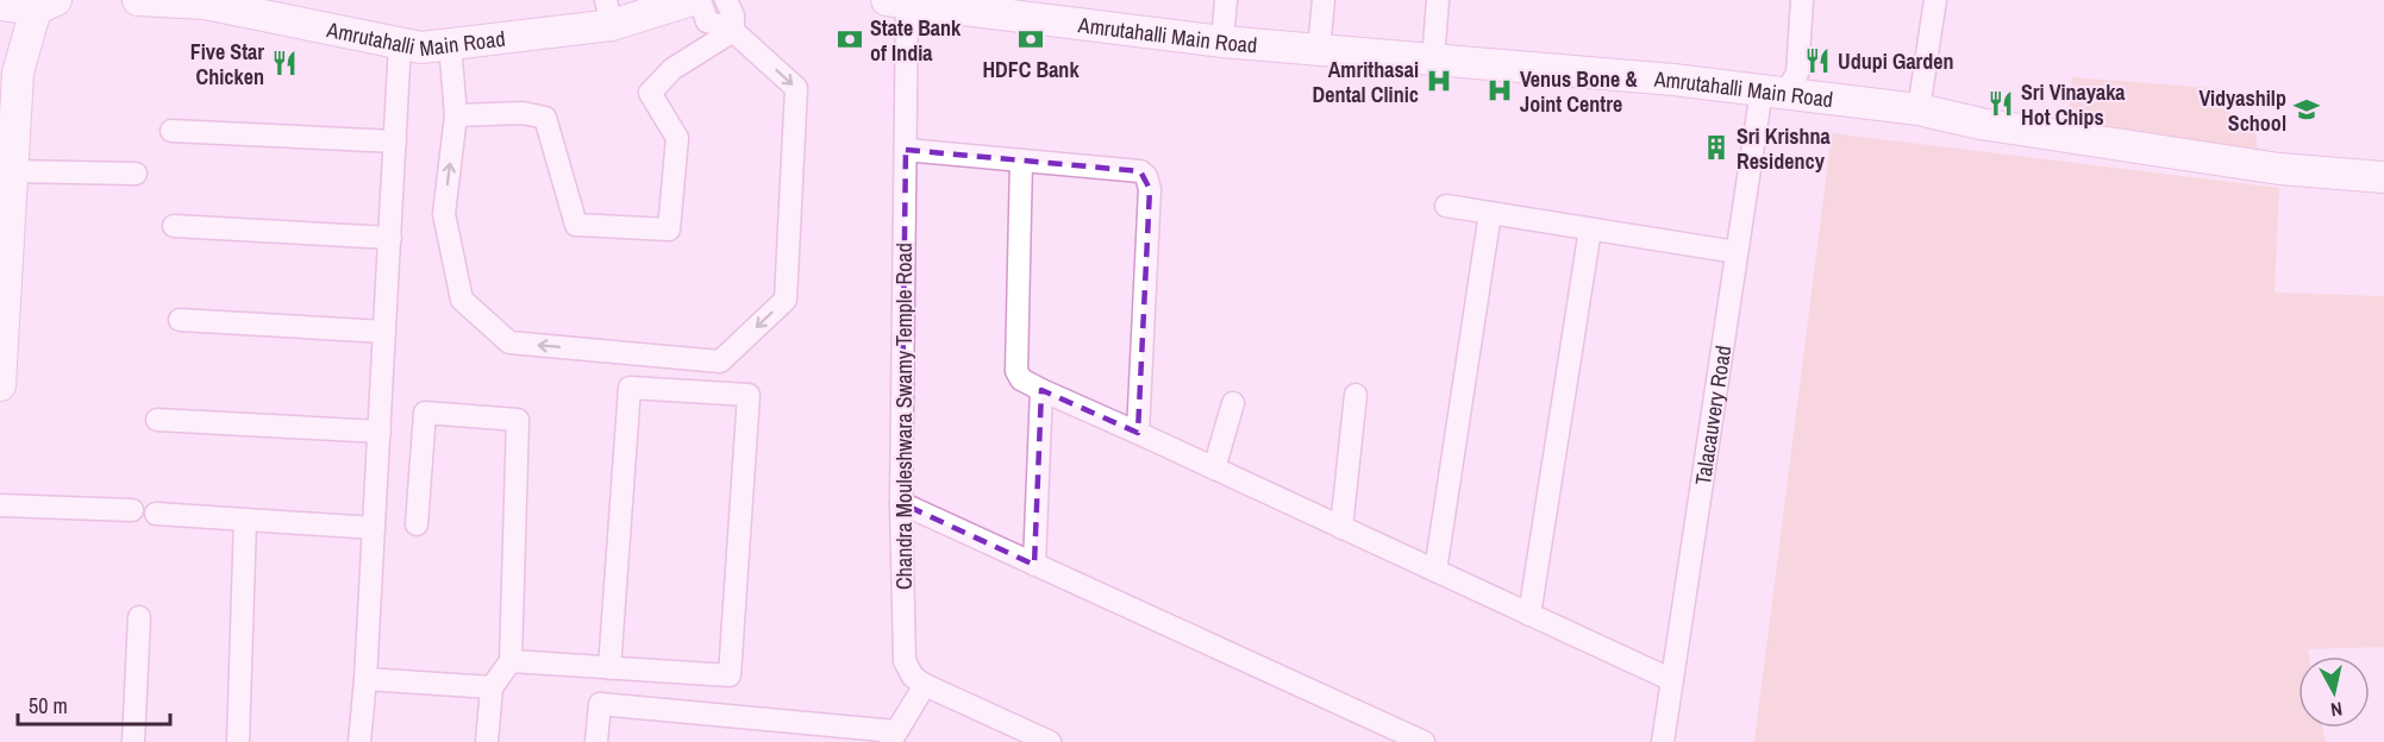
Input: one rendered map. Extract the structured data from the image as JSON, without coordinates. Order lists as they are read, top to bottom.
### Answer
{
  "streets": {
    "street": ["Amrutahalli Main Road", "Chandra Mouleshwara Swamy Temple Road", "Talacauvery Road"]
  },
  "crossings": [
    ["Amrutahalli Main Road", "Chandra Mouleshwara Swamy Temple Road"],
    ["Amrutahalli Main Road", "Talacauvery Road"]
  ],
  "places": {
    "bank": ["State Bank of India", "HDFC Bank"],
    "restaurant": ["Udupi Garden", "Five Star Chicken", "Sri Vinayaka Hot Chips"],
    "hospital": ["Amrithasai Dental Clinic", "Venus Bone & Joint Centre"],
    "school or university": ["Vidyashilp School"],
    "building": ["Sri Krishna Residency"]
  },
  "scale_bar": "50 m",
  "north": "bottom"
}
